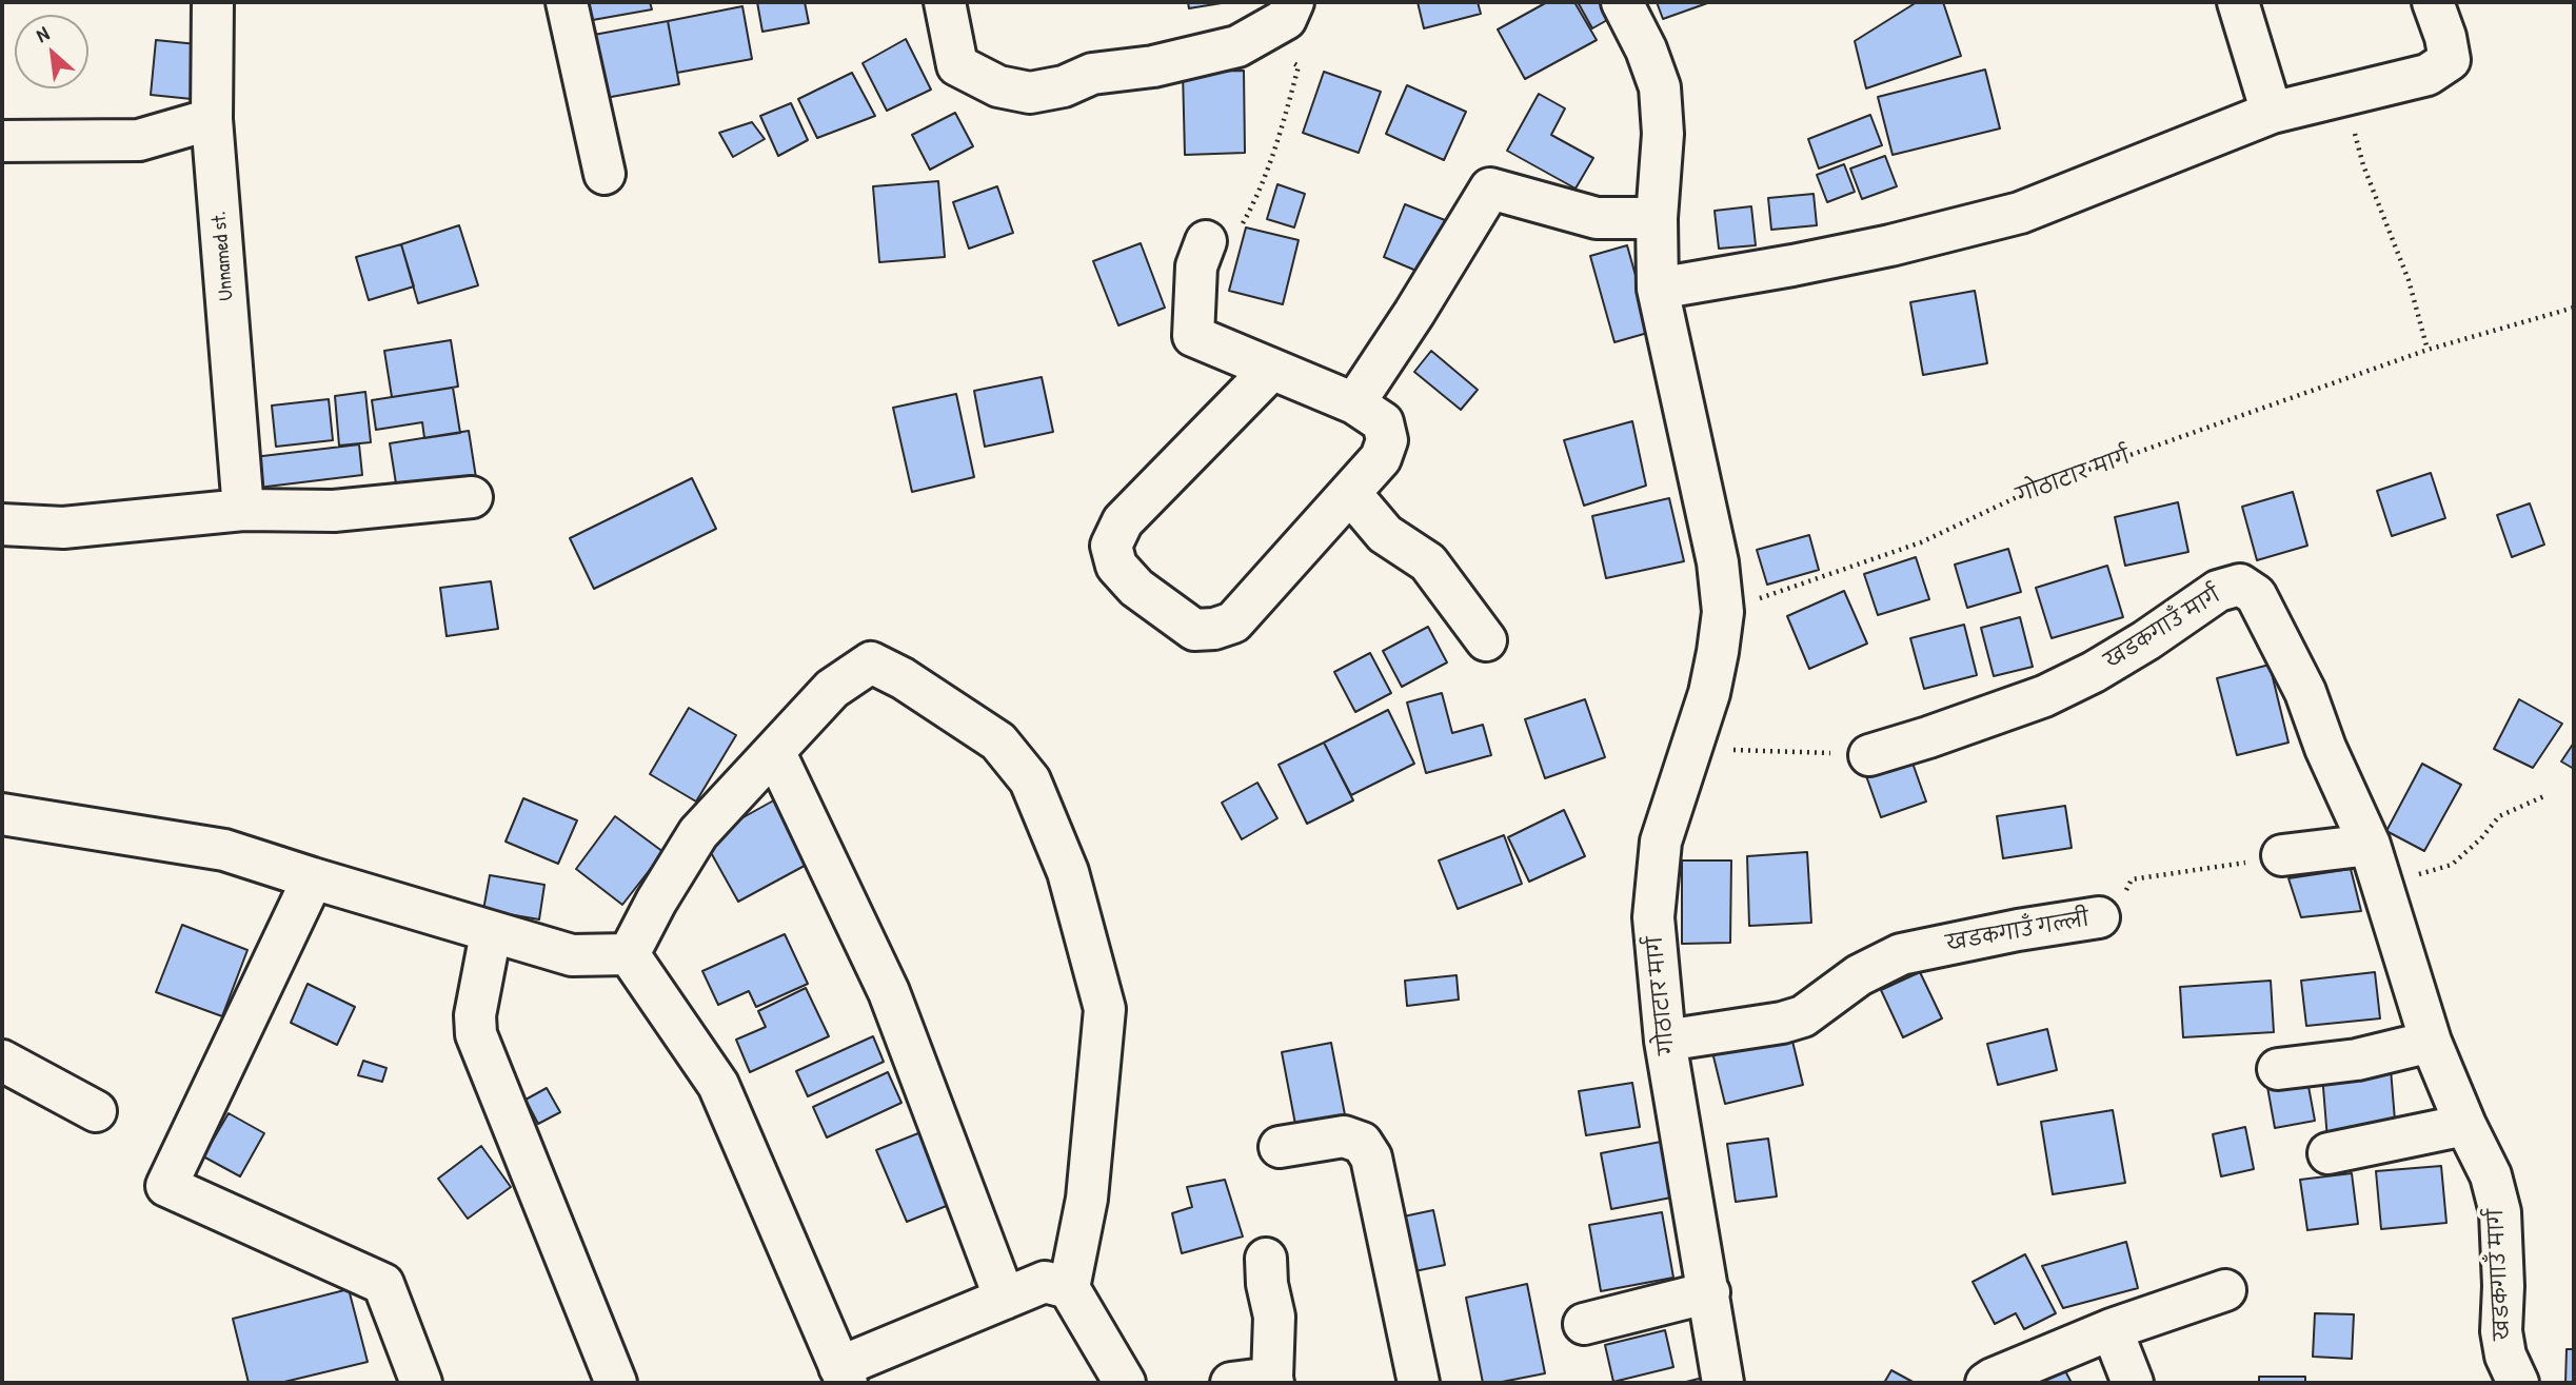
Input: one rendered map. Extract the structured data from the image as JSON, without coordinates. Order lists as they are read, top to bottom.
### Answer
{
  "streets": {
    "street": [
      "Unnamed st.",
      "गोठाटार मार्ग",
      "खडकगाउँ मार्ग",
      "खडकगाउँ गल्ली"
    ]
  },
  "crossings": [
    ["गोठाटार मार्ग", "खडकगाउँ गल्ली"]
  ],
  "north": "top left"
}
